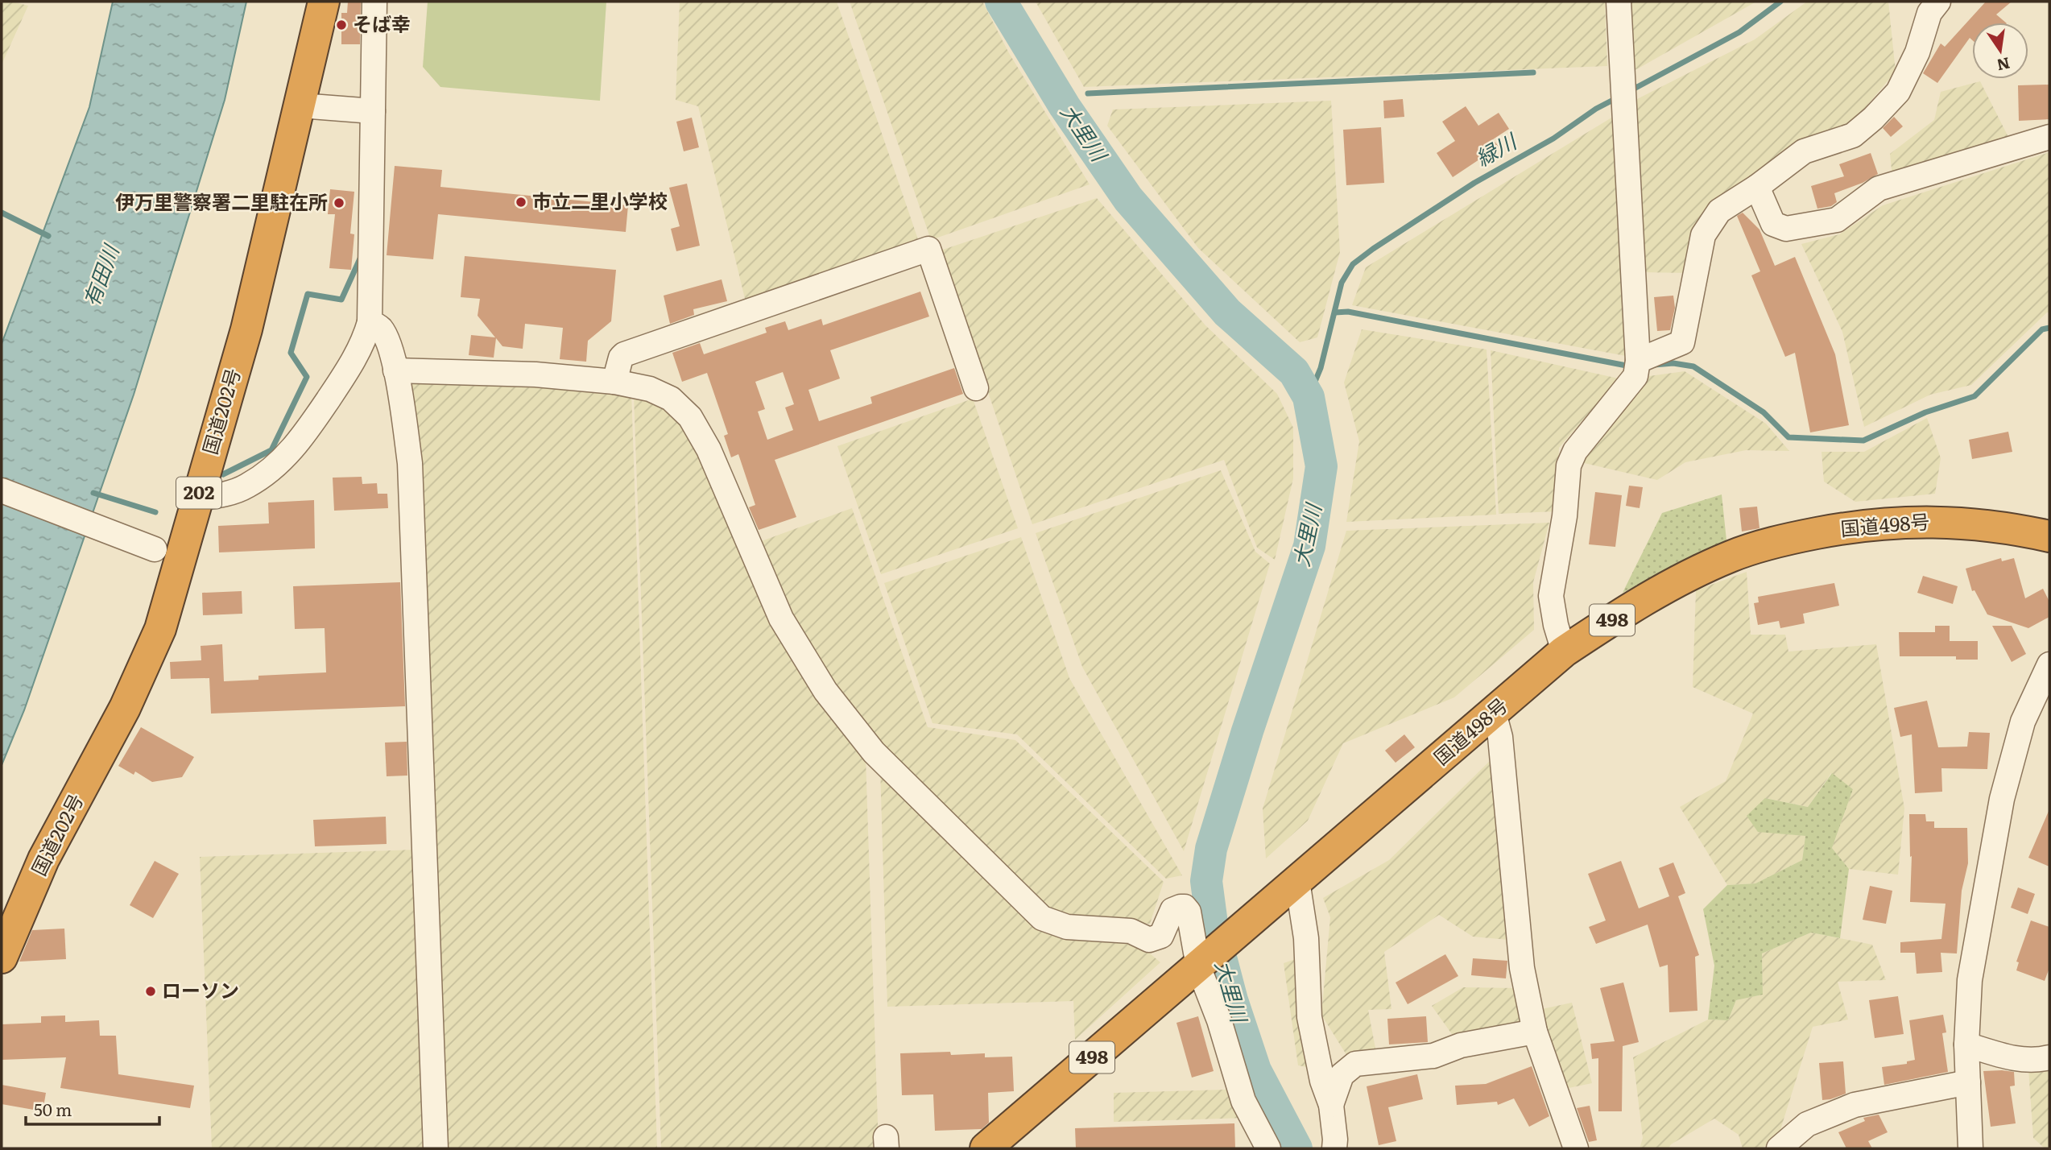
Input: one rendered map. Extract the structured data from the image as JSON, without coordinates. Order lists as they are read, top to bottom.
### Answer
{
  "streets": {
    "highway": [
      "国道202号",
      "202",
      "国道498号",
      "498"
    ]
  },
  "water": ["大里川", "緑川", "有田川"],
  "places": [
    "そば幸",
    "市立二里小学校",
    "伊万里警察署二里駐在所",
    "ローソン"
  ],
  "scale_bar": "50 m",
  "north": "bottom"
}
